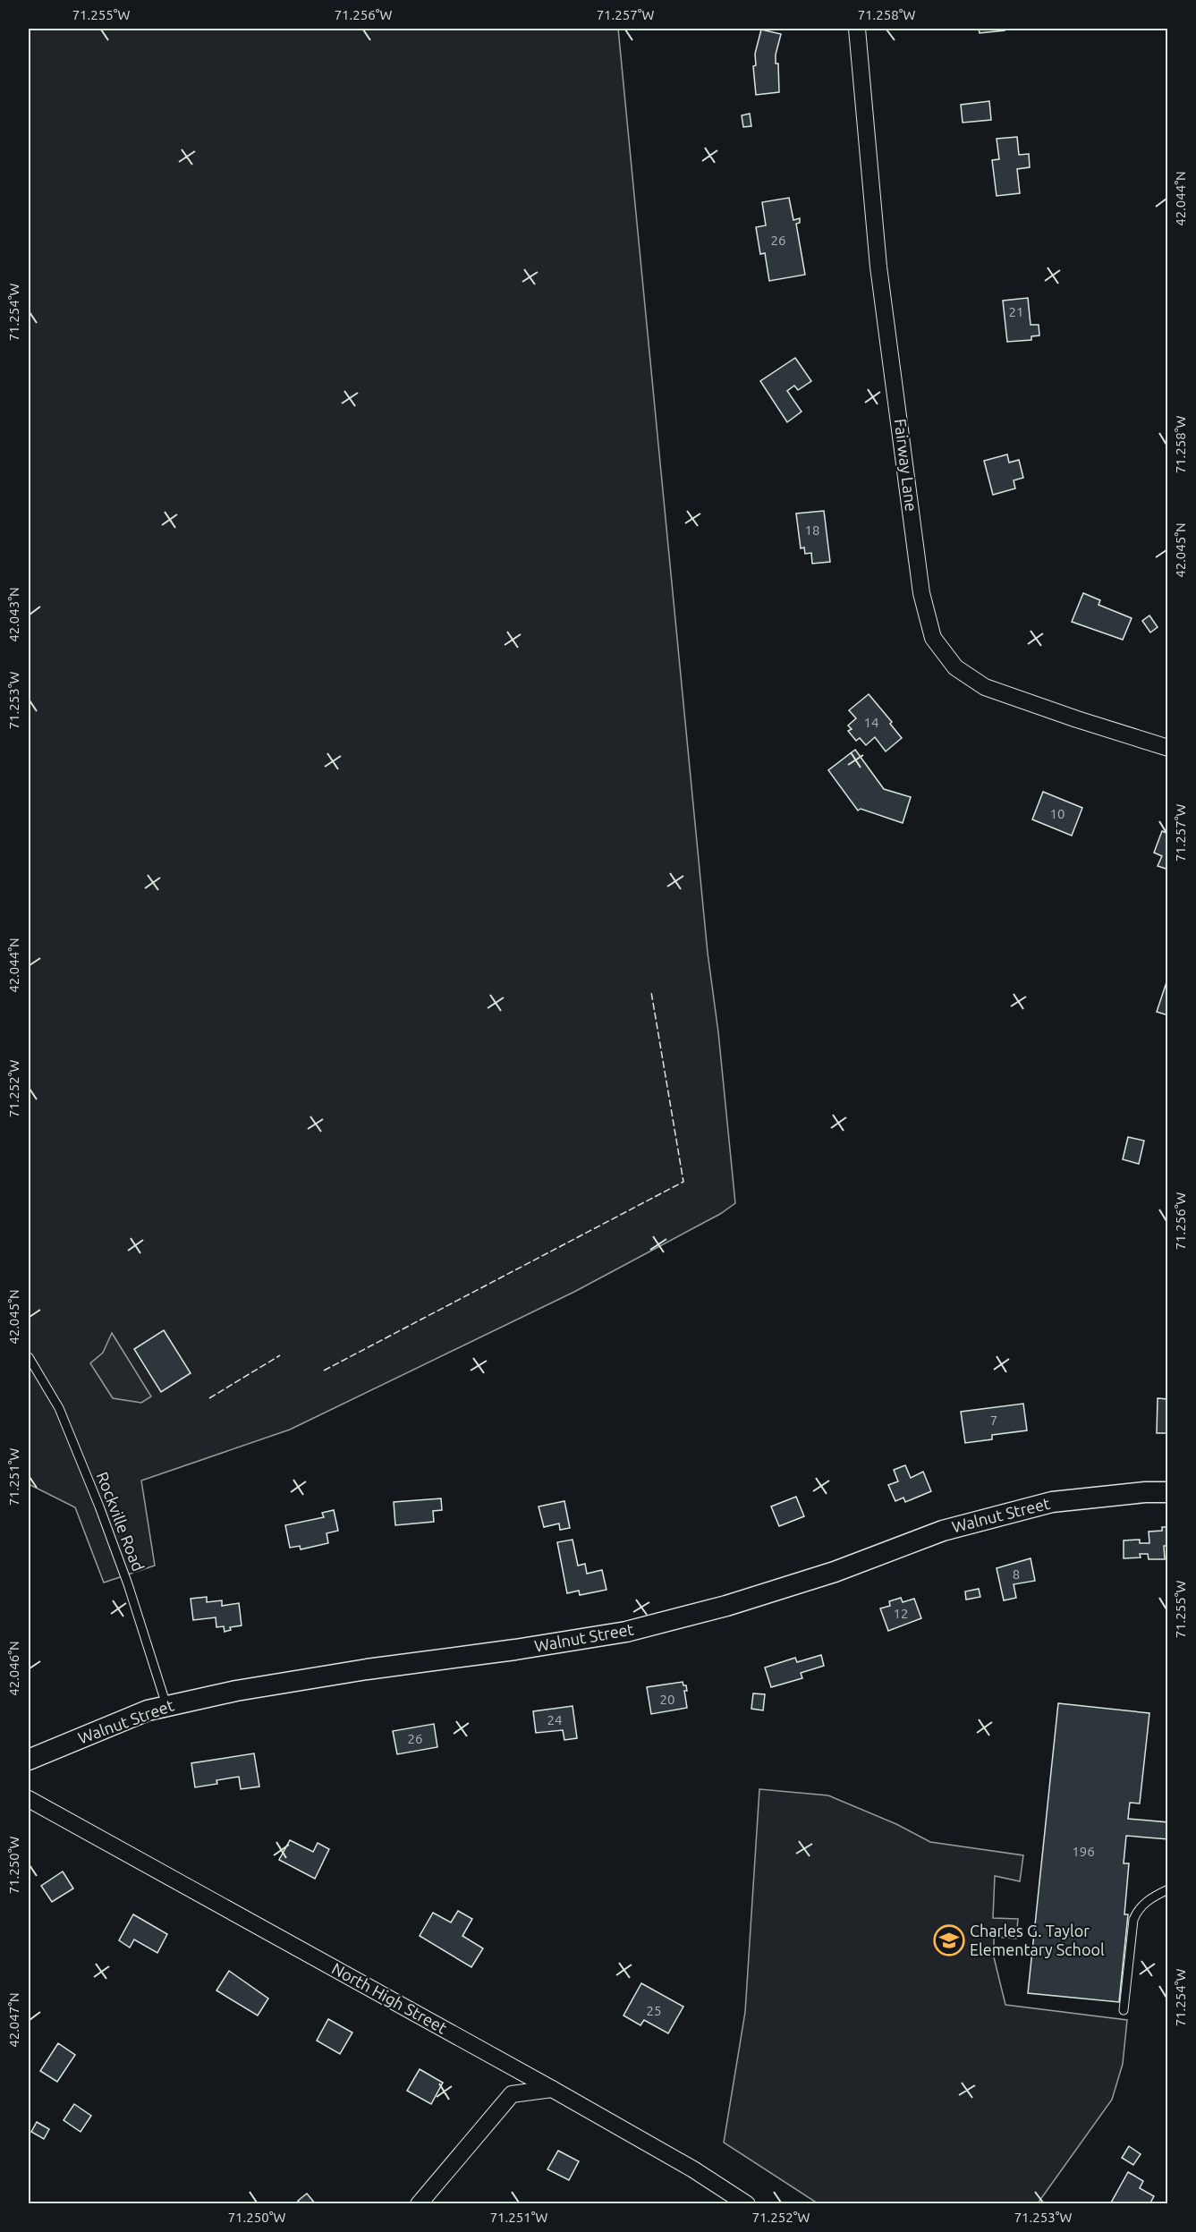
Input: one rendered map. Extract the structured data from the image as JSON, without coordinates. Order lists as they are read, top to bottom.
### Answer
{
  "streets": {
    "street": ["Fairway Lane", "Walnut Street", "North High Street"],
    "lane": ["Rockville Road"]
  },
  "crossings": [
    ["Walnut Street", "Rockville Road"]
  ],
  "places": {
    "school or university": ["Charles G. Taylor Elementary School"]
  },
  "house_numbers": [
    "26",
    "21",
    "18",
    "14",
    "10",
    "7",
    "8",
    "12",
    "20",
    "24",
    "26",
    "196",
    "25"
  ],
  "coordinates": [
    "71.255°W",
    "71.256°W",
    "71.257°W",
    "71.258°W",
    "42.044°N",
    "71.254°W",
    "42.045°N",
    "42.043°N",
    "71.253°W",
    "71.252°W",
    "71.251°W",
    "42.046°N",
    "71.250°W",
    "42.047°N"
  ]
}
